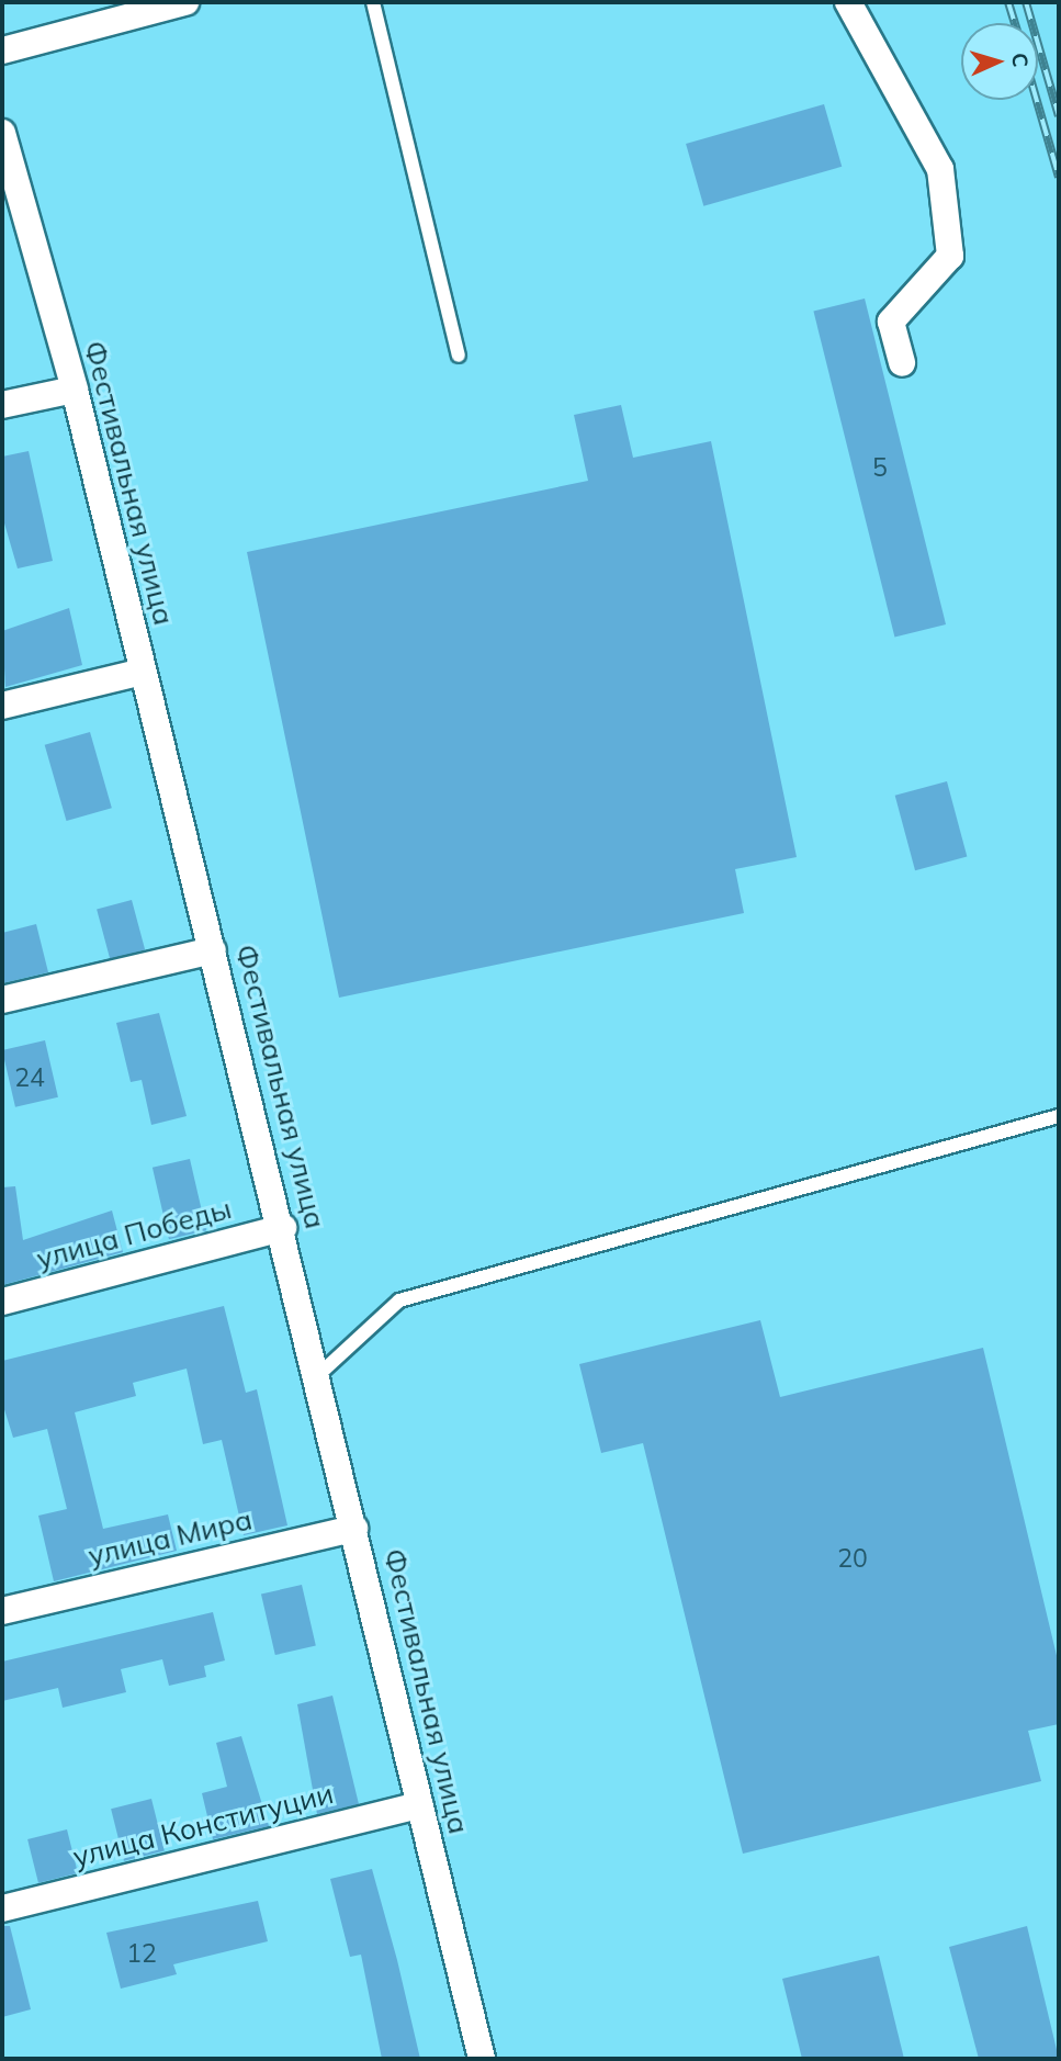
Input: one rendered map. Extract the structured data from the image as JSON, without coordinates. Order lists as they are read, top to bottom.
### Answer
{
  "streets": {
    "street": [
      "Фестивальная улица",
      "улица Победы",
      "улица Мира",
      "улица Конституции"
    ]
  },
  "crossings": [
    ["Фестивальная улица", "улица Победы"],
    ["Фестивальная улица", "улица Мира"],
    ["Фестивальная улица", "улица Конституции"]
  ],
  "house_numbers": [
    "5",
    "24",
    "20",
    "12"
  ],
  "north": "right"
}
